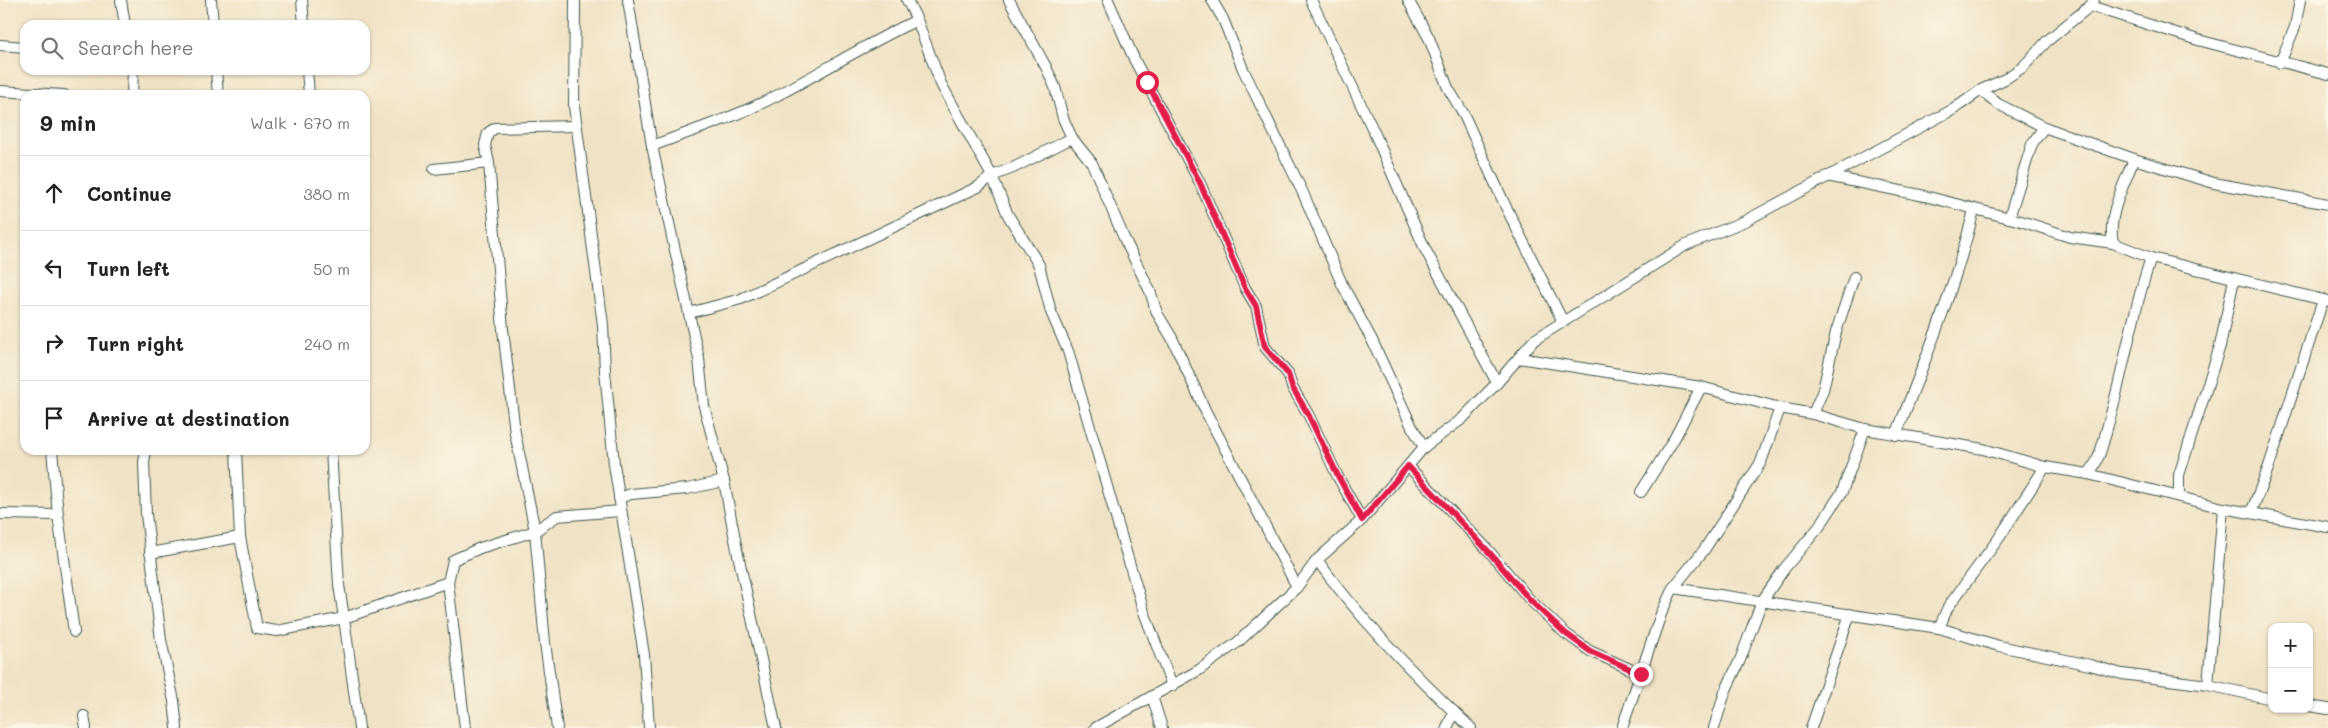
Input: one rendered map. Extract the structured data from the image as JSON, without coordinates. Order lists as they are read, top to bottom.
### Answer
{
  "page": {
    "search": "Search here",
    "heading": ["9 min", "Walk · 670 m"],
    "list": [
      ["Continue", "380 m"],
      ["Turn left", "50 m"],
      ["Turn right", "240 m"],
      "Arrive at destination"
    ],
    "map_buttons": ["+", "−"]
  }
}
